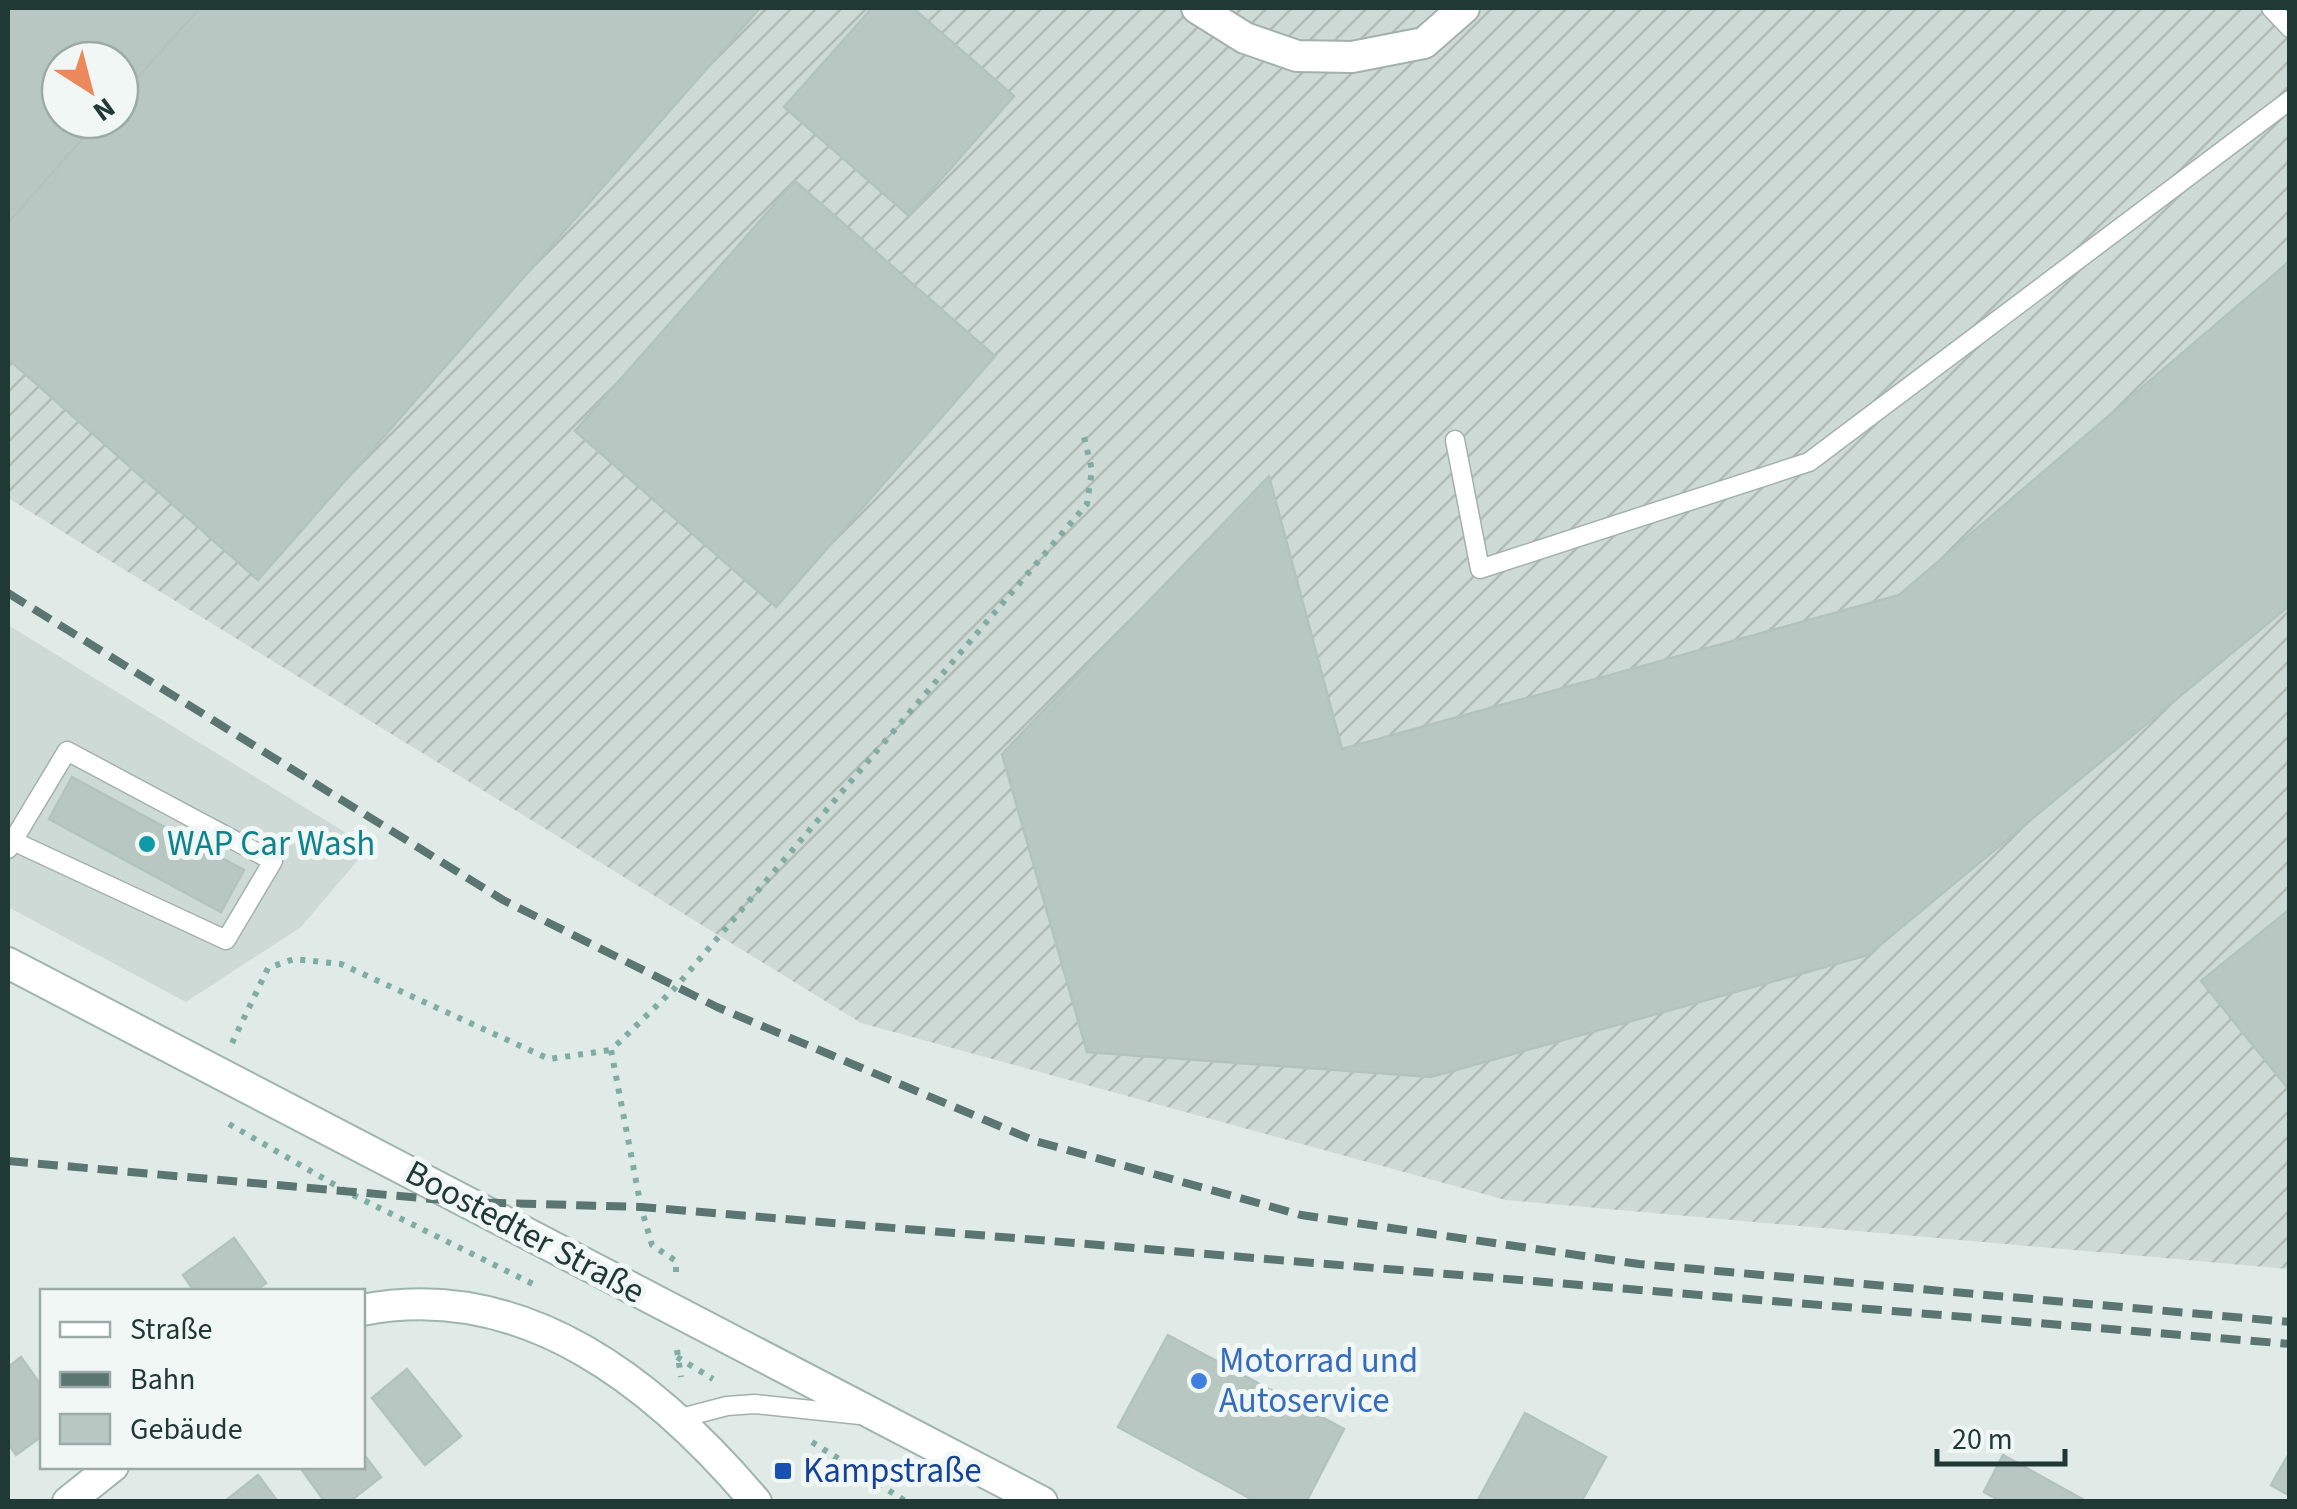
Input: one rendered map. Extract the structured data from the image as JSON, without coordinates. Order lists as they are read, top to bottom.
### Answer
{
  "streets": {
    "street": ["Boostedter Straße"]
  },
  "places": {
    "other": ["WAP Car Wash", "Motorrad und Autoservice"],
    "transit": ["Kampstraße"]
  },
  "legend": ["Straße", "Bahn", "Gebäude"],
  "scale_bar": "20 m",
  "north": "bottom right"
}
